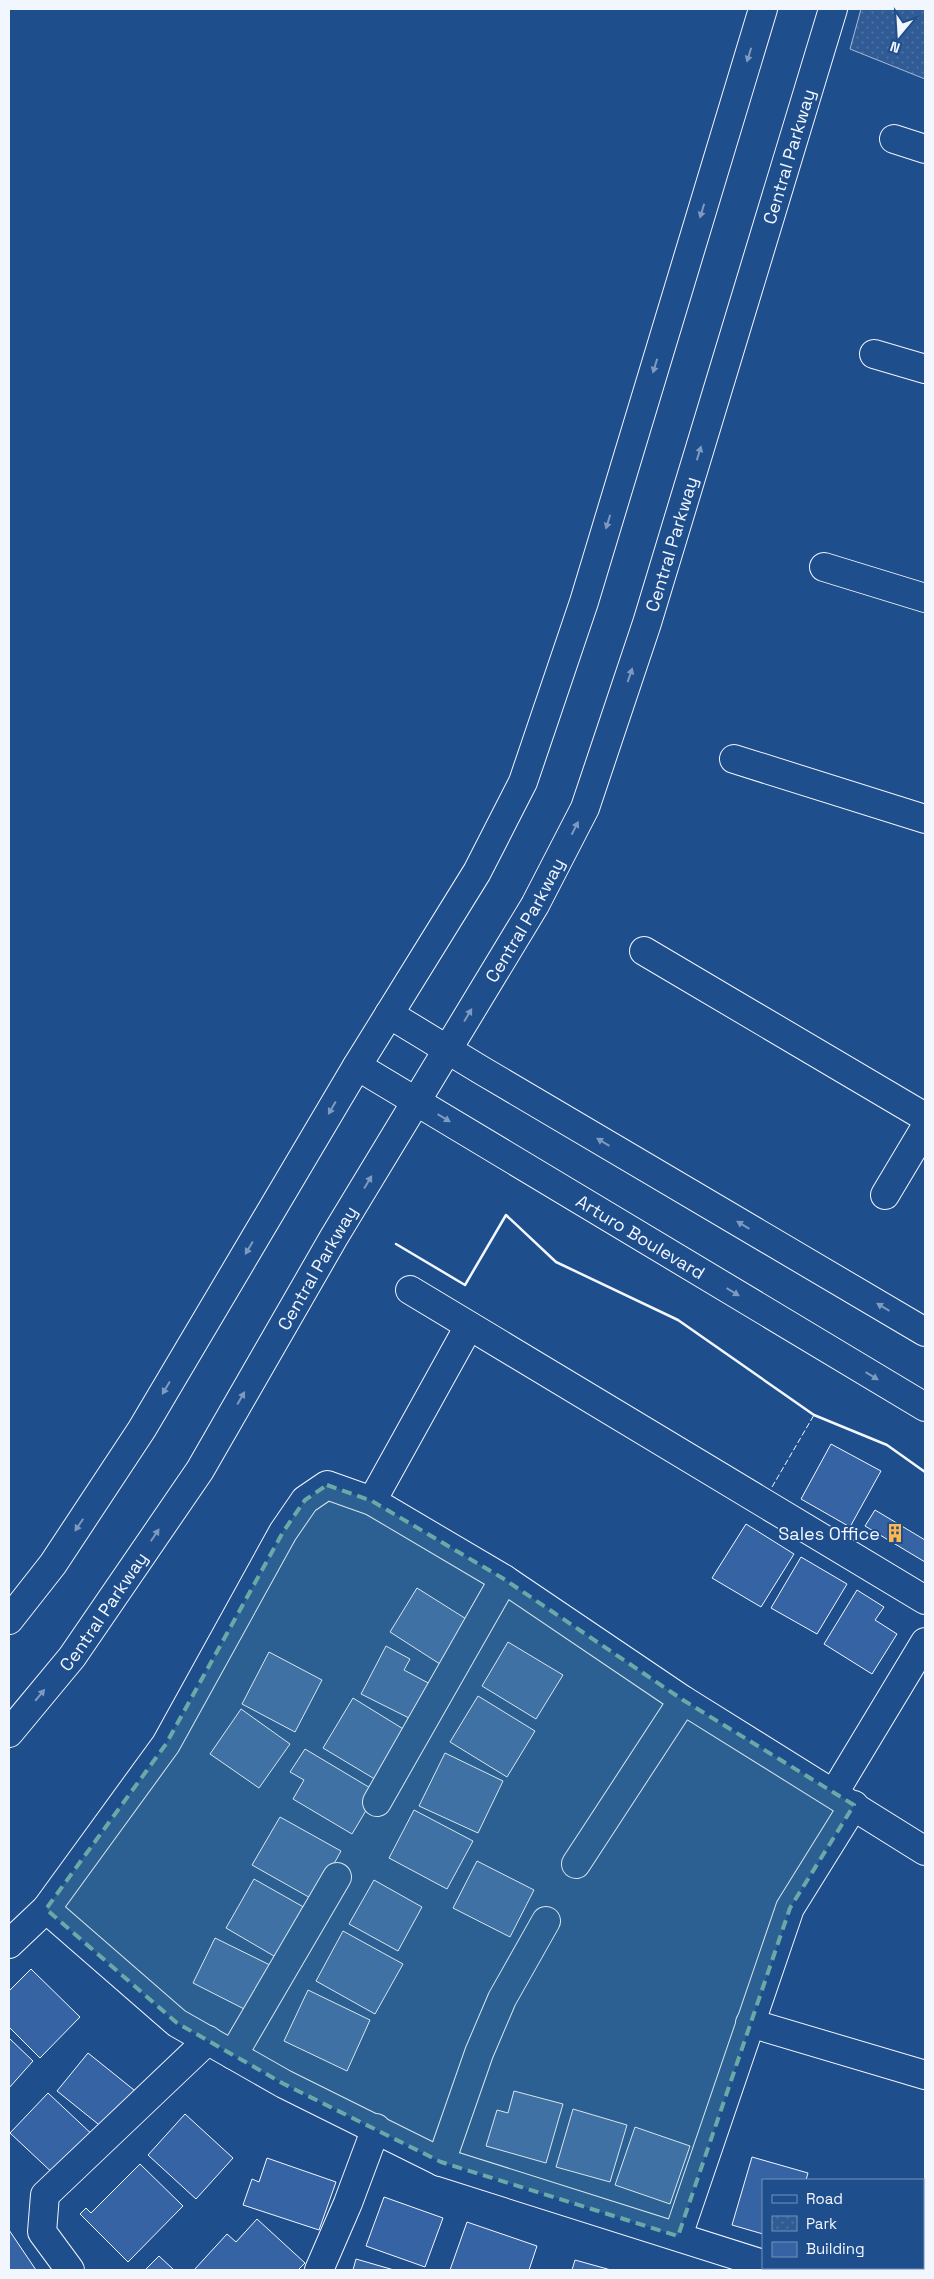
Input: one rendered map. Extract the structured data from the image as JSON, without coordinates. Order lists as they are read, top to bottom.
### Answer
{
  "streets": {
    "street": ["Central Parkway", "Arturo Boulevard"]
  },
  "crossings": [
    ["Central Parkway", "Arturo Boulevard"]
  ],
  "places": {
    "building": ["Sales Office"]
  },
  "legend": ["Road", "Park", "Building"],
  "north": "bottom"
}
